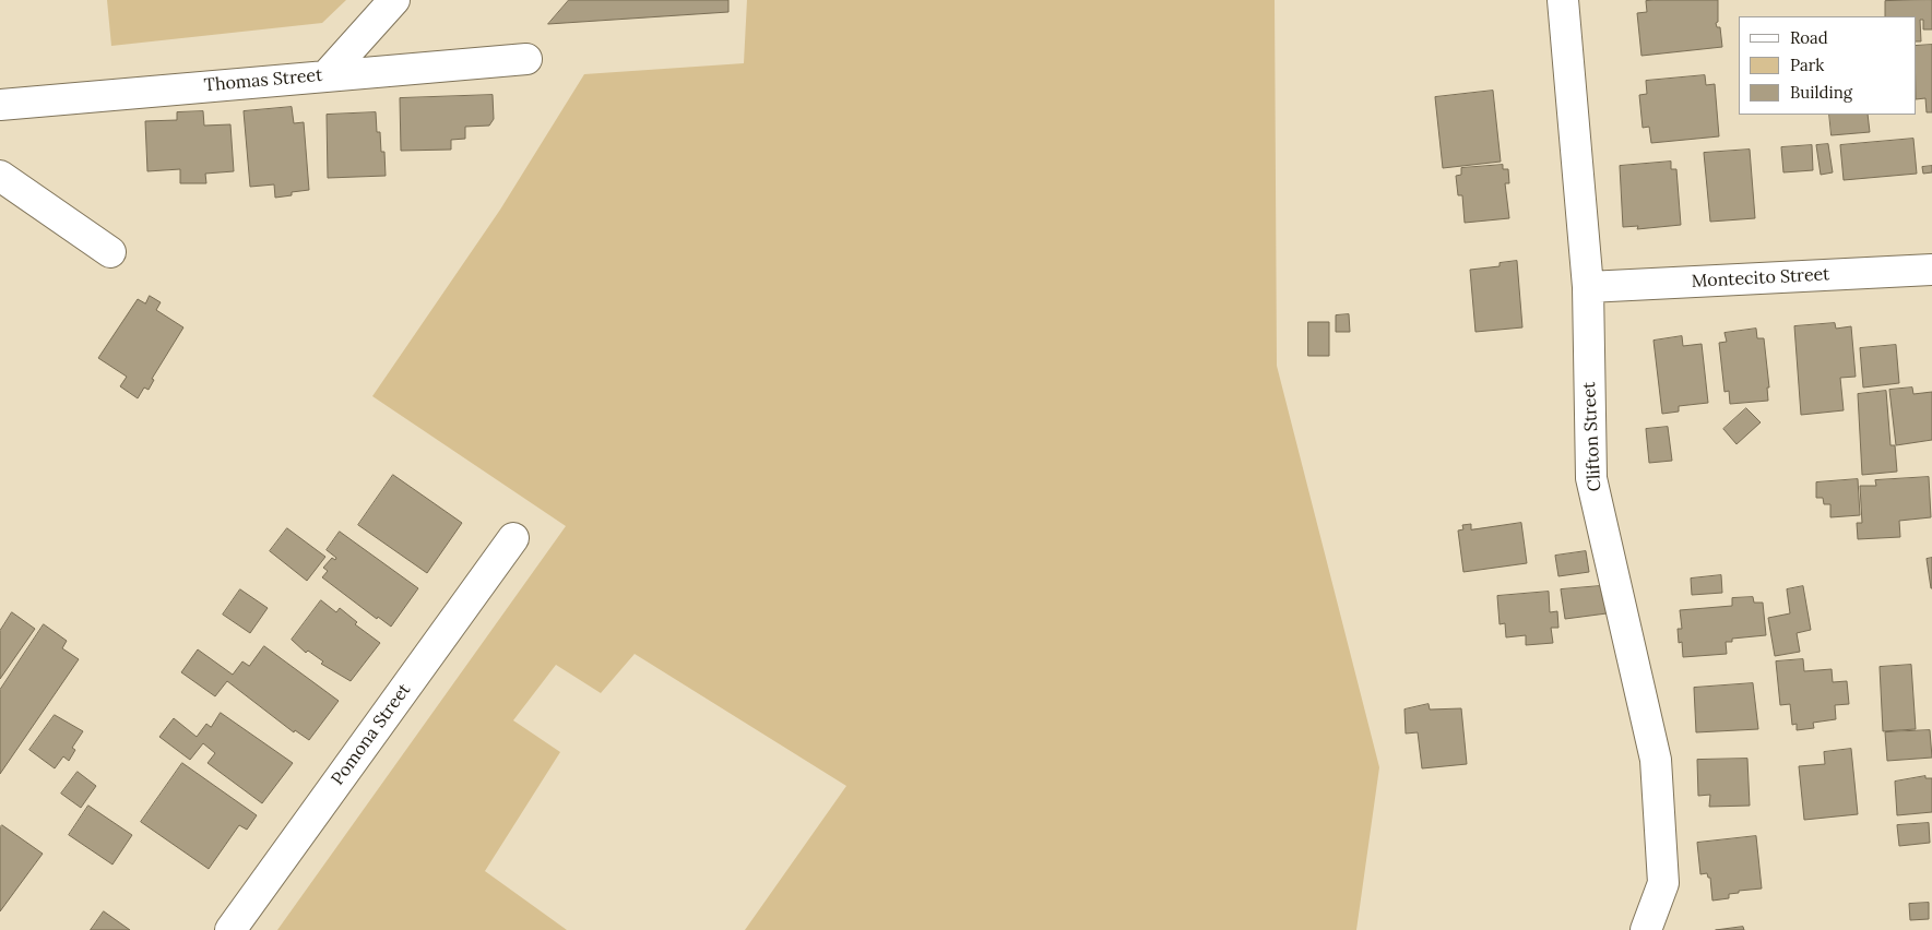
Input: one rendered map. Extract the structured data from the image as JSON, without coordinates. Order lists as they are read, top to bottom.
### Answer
{
  "streets": {
    "street": [
      "Thomas Street",
      "Montecito Street",
      "Clifton Street",
      "Pomona Street"
    ]
  },
  "crossings": [
    ["Montecito Street", "Clifton Street"]
  ],
  "legend": ["Road", "Park", "Building"]
}
